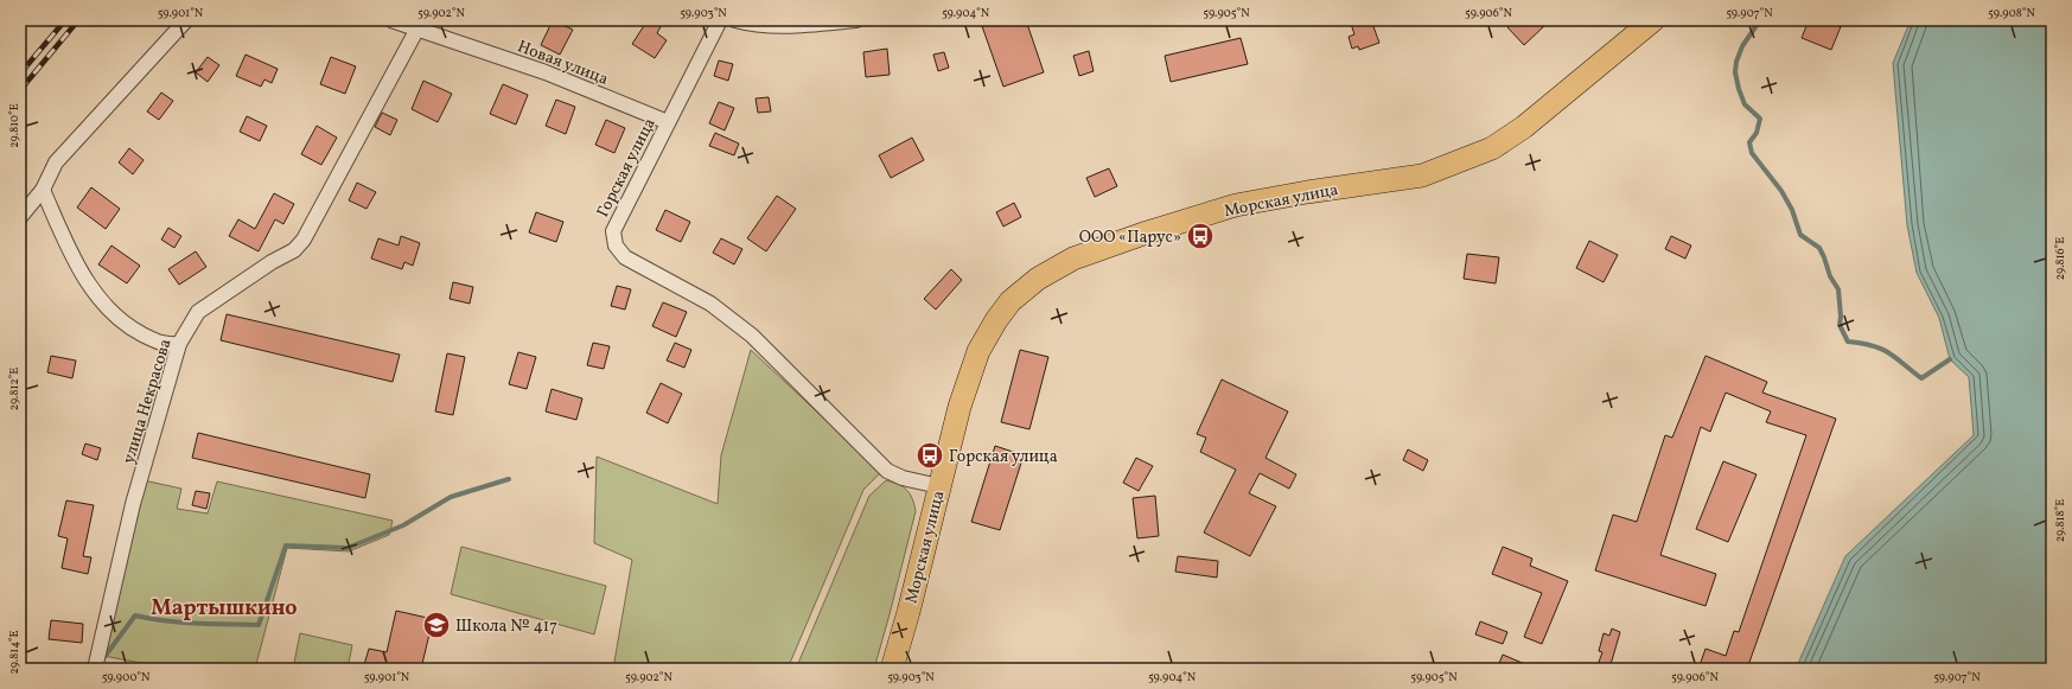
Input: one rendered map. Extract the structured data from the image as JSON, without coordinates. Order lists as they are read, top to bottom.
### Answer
{
  "streets": {
    "main road": ["Морская улица"],
    "street": ["Новая улица", "Горская улица", "улица Некрасова"]
  },
  "crossings": [
    ["Новая улица", "Горская улица"],
    ["Новая улица", "улица Некрасова"],
    ["Горская улица", "Морская улица"]
  ],
  "districts": ["Мартышкино"],
  "places": {
    "bus stop": ["ООО «Парус»", "Горская улица"],
    "school or university": ["Школа № 417"]
  },
  "coordinates": [
    "59.901°N",
    "59.902°N",
    "59.903°N",
    "59.904°N",
    "59.905°N",
    "59.906°N",
    "59.907°N",
    "59.908°N",
    "29.810°E",
    "29.816°E",
    "29.812°E",
    "29.818°E",
    "29.814°E",
    "59.900°N"
  ]
}
